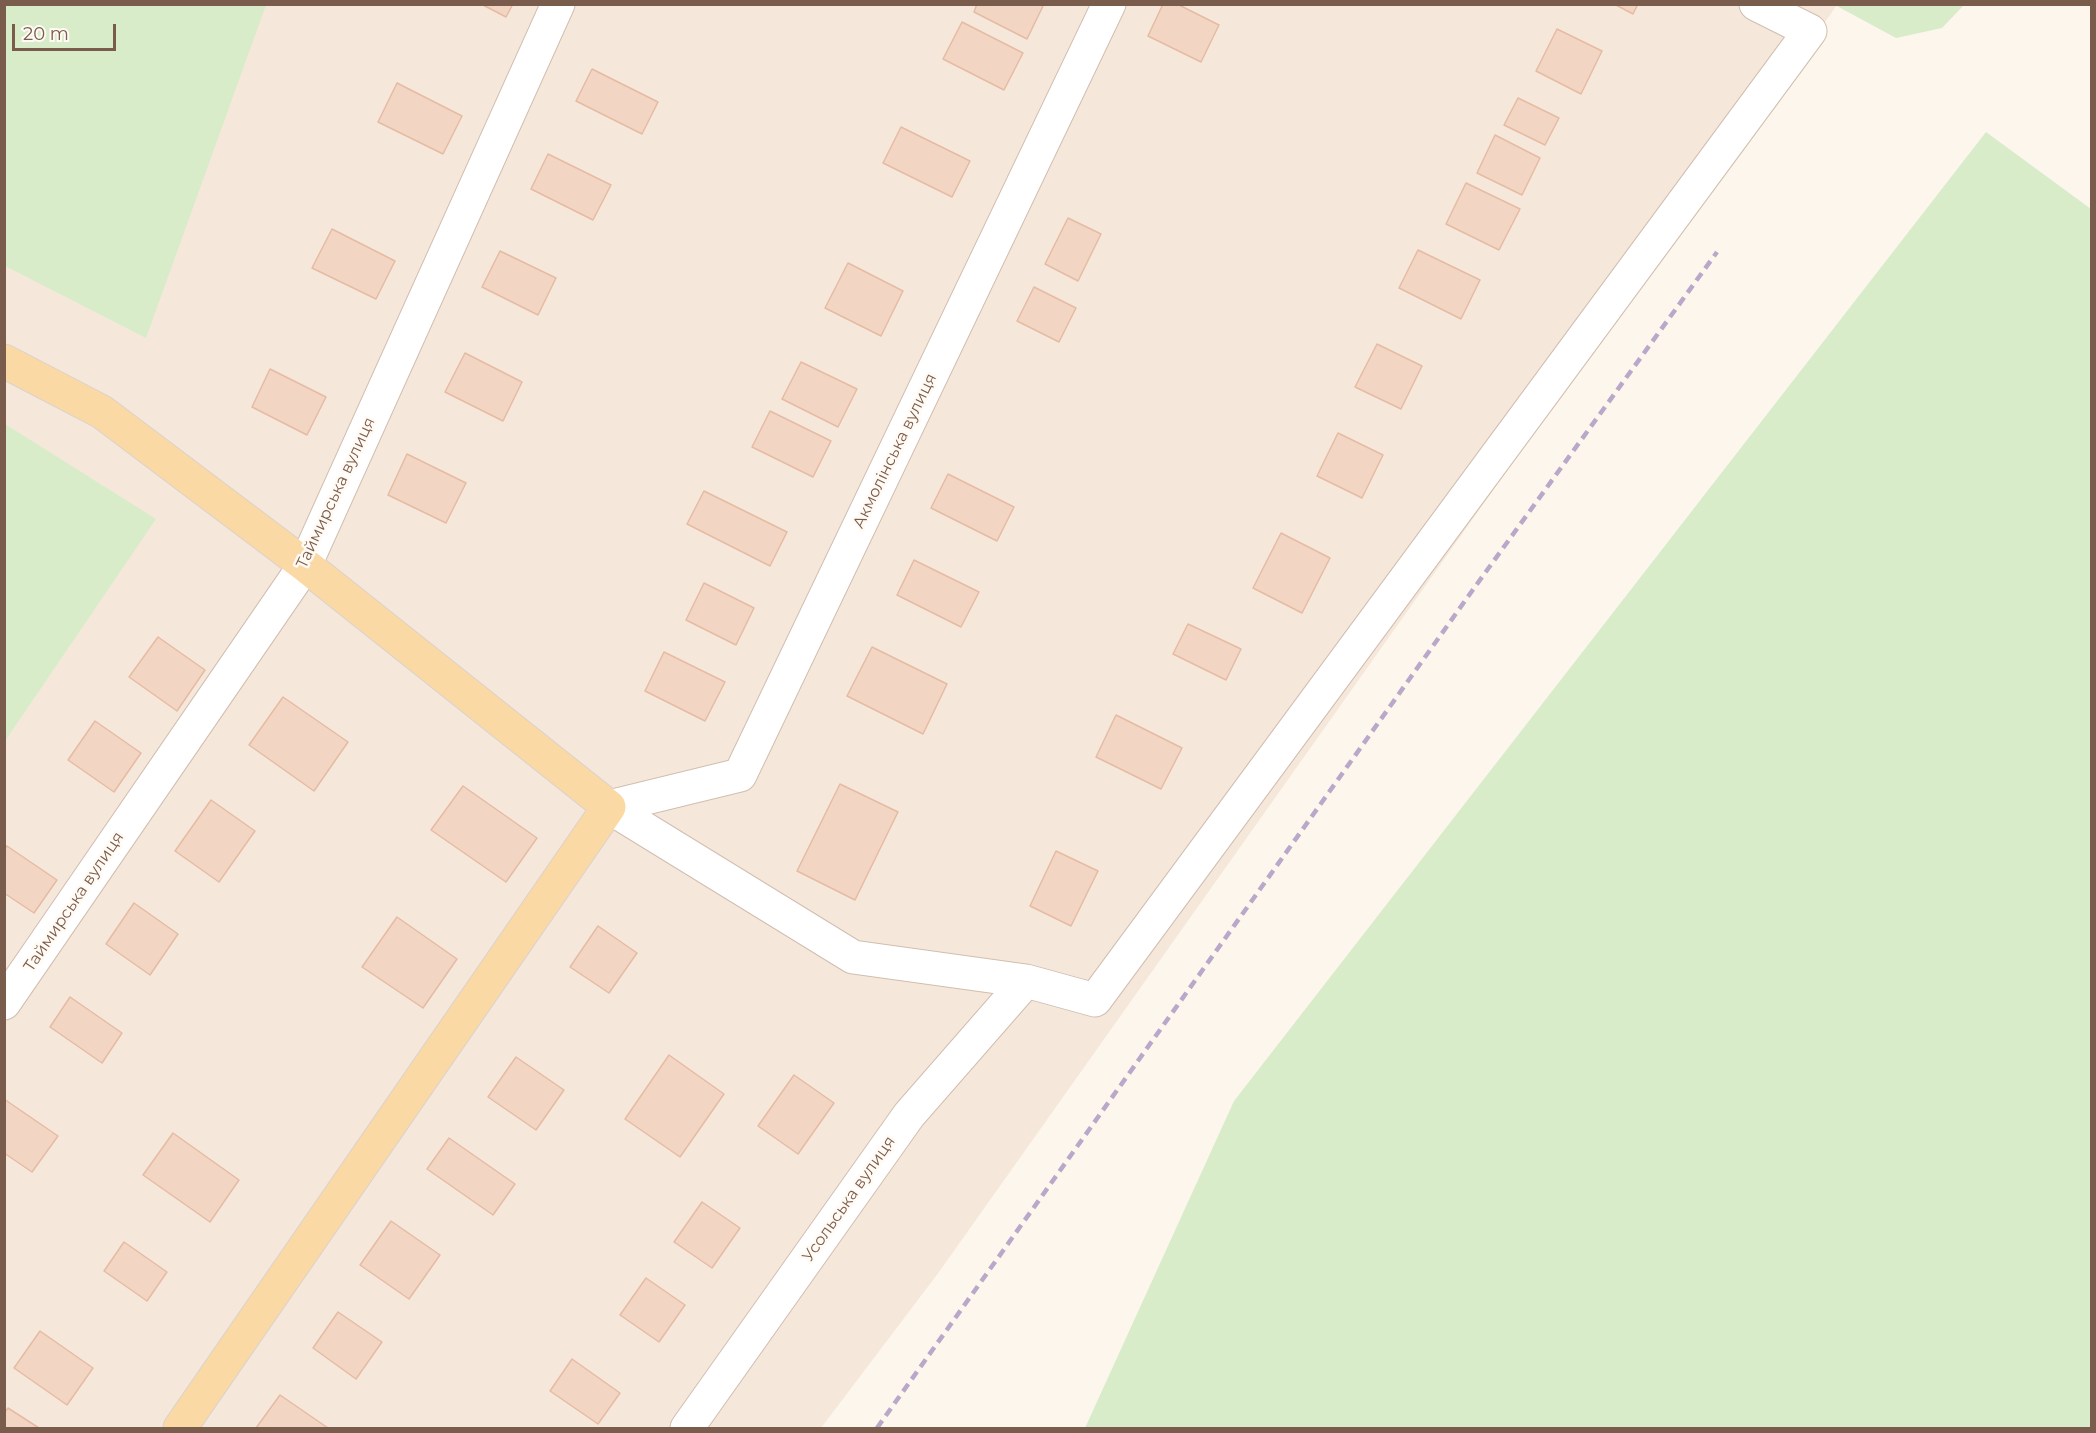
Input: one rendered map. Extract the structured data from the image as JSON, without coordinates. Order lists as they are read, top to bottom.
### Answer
{
  "streets": {
    "street": ["Акмолiнська вулиця", "Таймирська вулиця", "Усольська вулиця"]
  },
  "scale_bar": "20 m"
}
